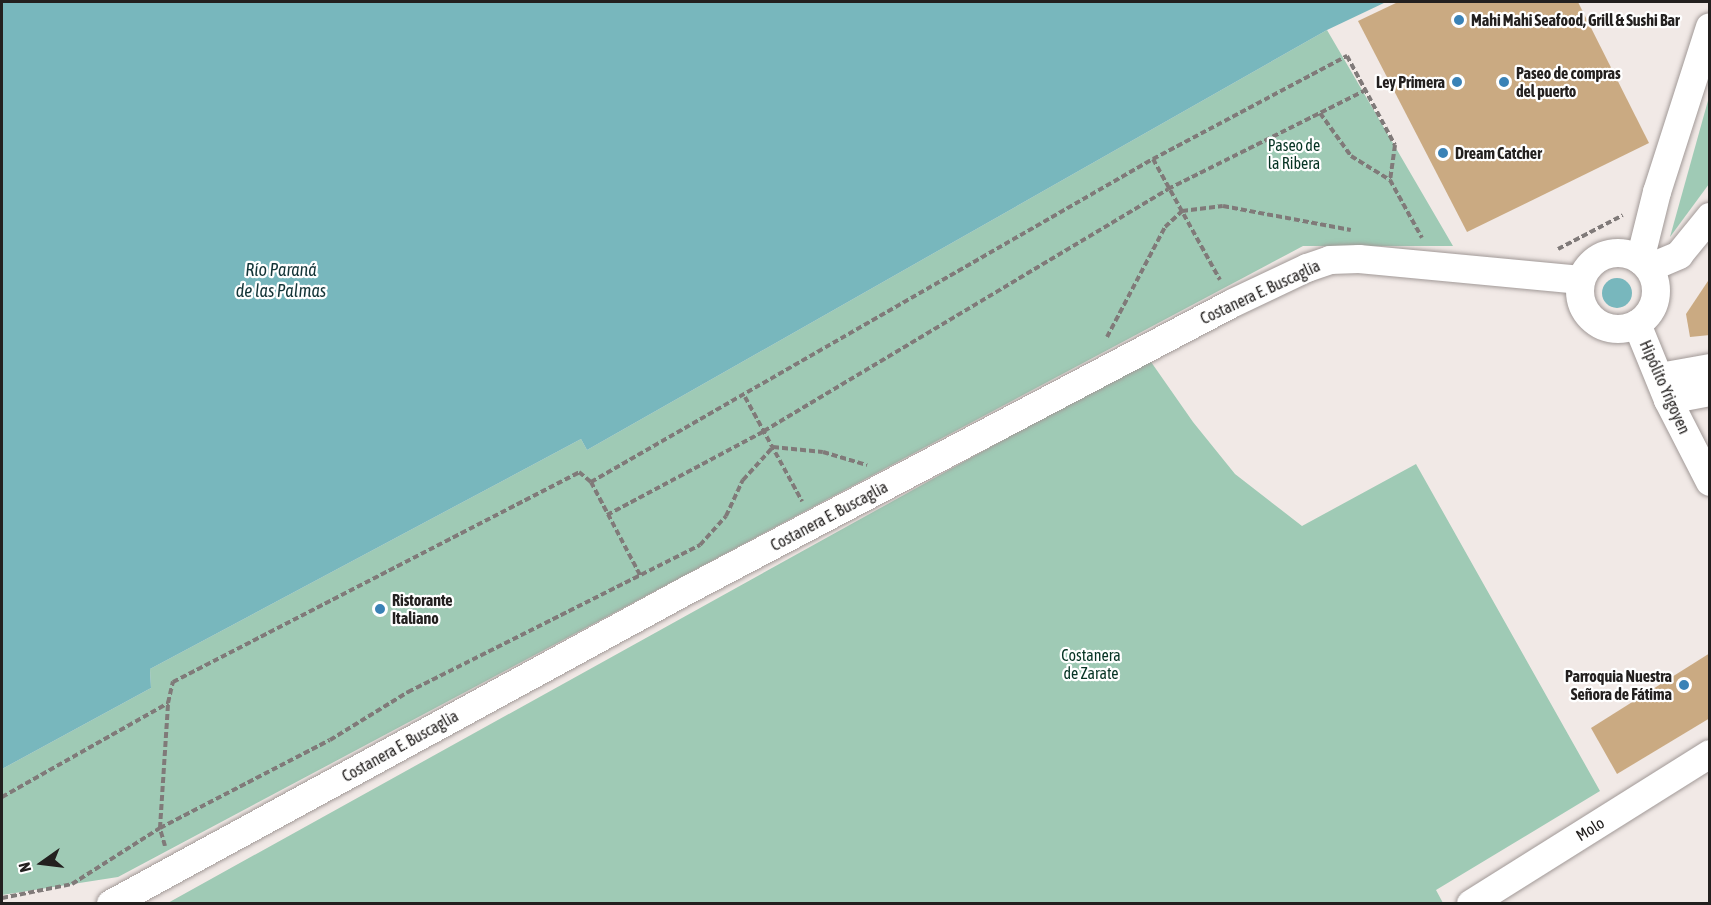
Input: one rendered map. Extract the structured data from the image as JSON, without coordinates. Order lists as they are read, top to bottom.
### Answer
{
  "streets": {
    "street": ["Costanera E. Buscaglia", "Hipólito Yrigoyen", "Molo"]
  },
  "crossings": [
    ["Costanera E. Buscaglia", "Hipólito Yrigoyen"]
  ],
  "water": ["Río Paraná de las Palmas"],
  "parks": ["Paseo de la Ribera", "Costanera de Zarate"],
  "places": [
    "Mahi Mahi Seafood, Grill & Sushi Bar",
    "Ley Primera",
    "Paseo de compras del puerto",
    "Dream Catcher",
    "Ristorante Italiano",
    "Parroquia Nuestra Señora de Fátima"
  ],
  "north": "left"
}
